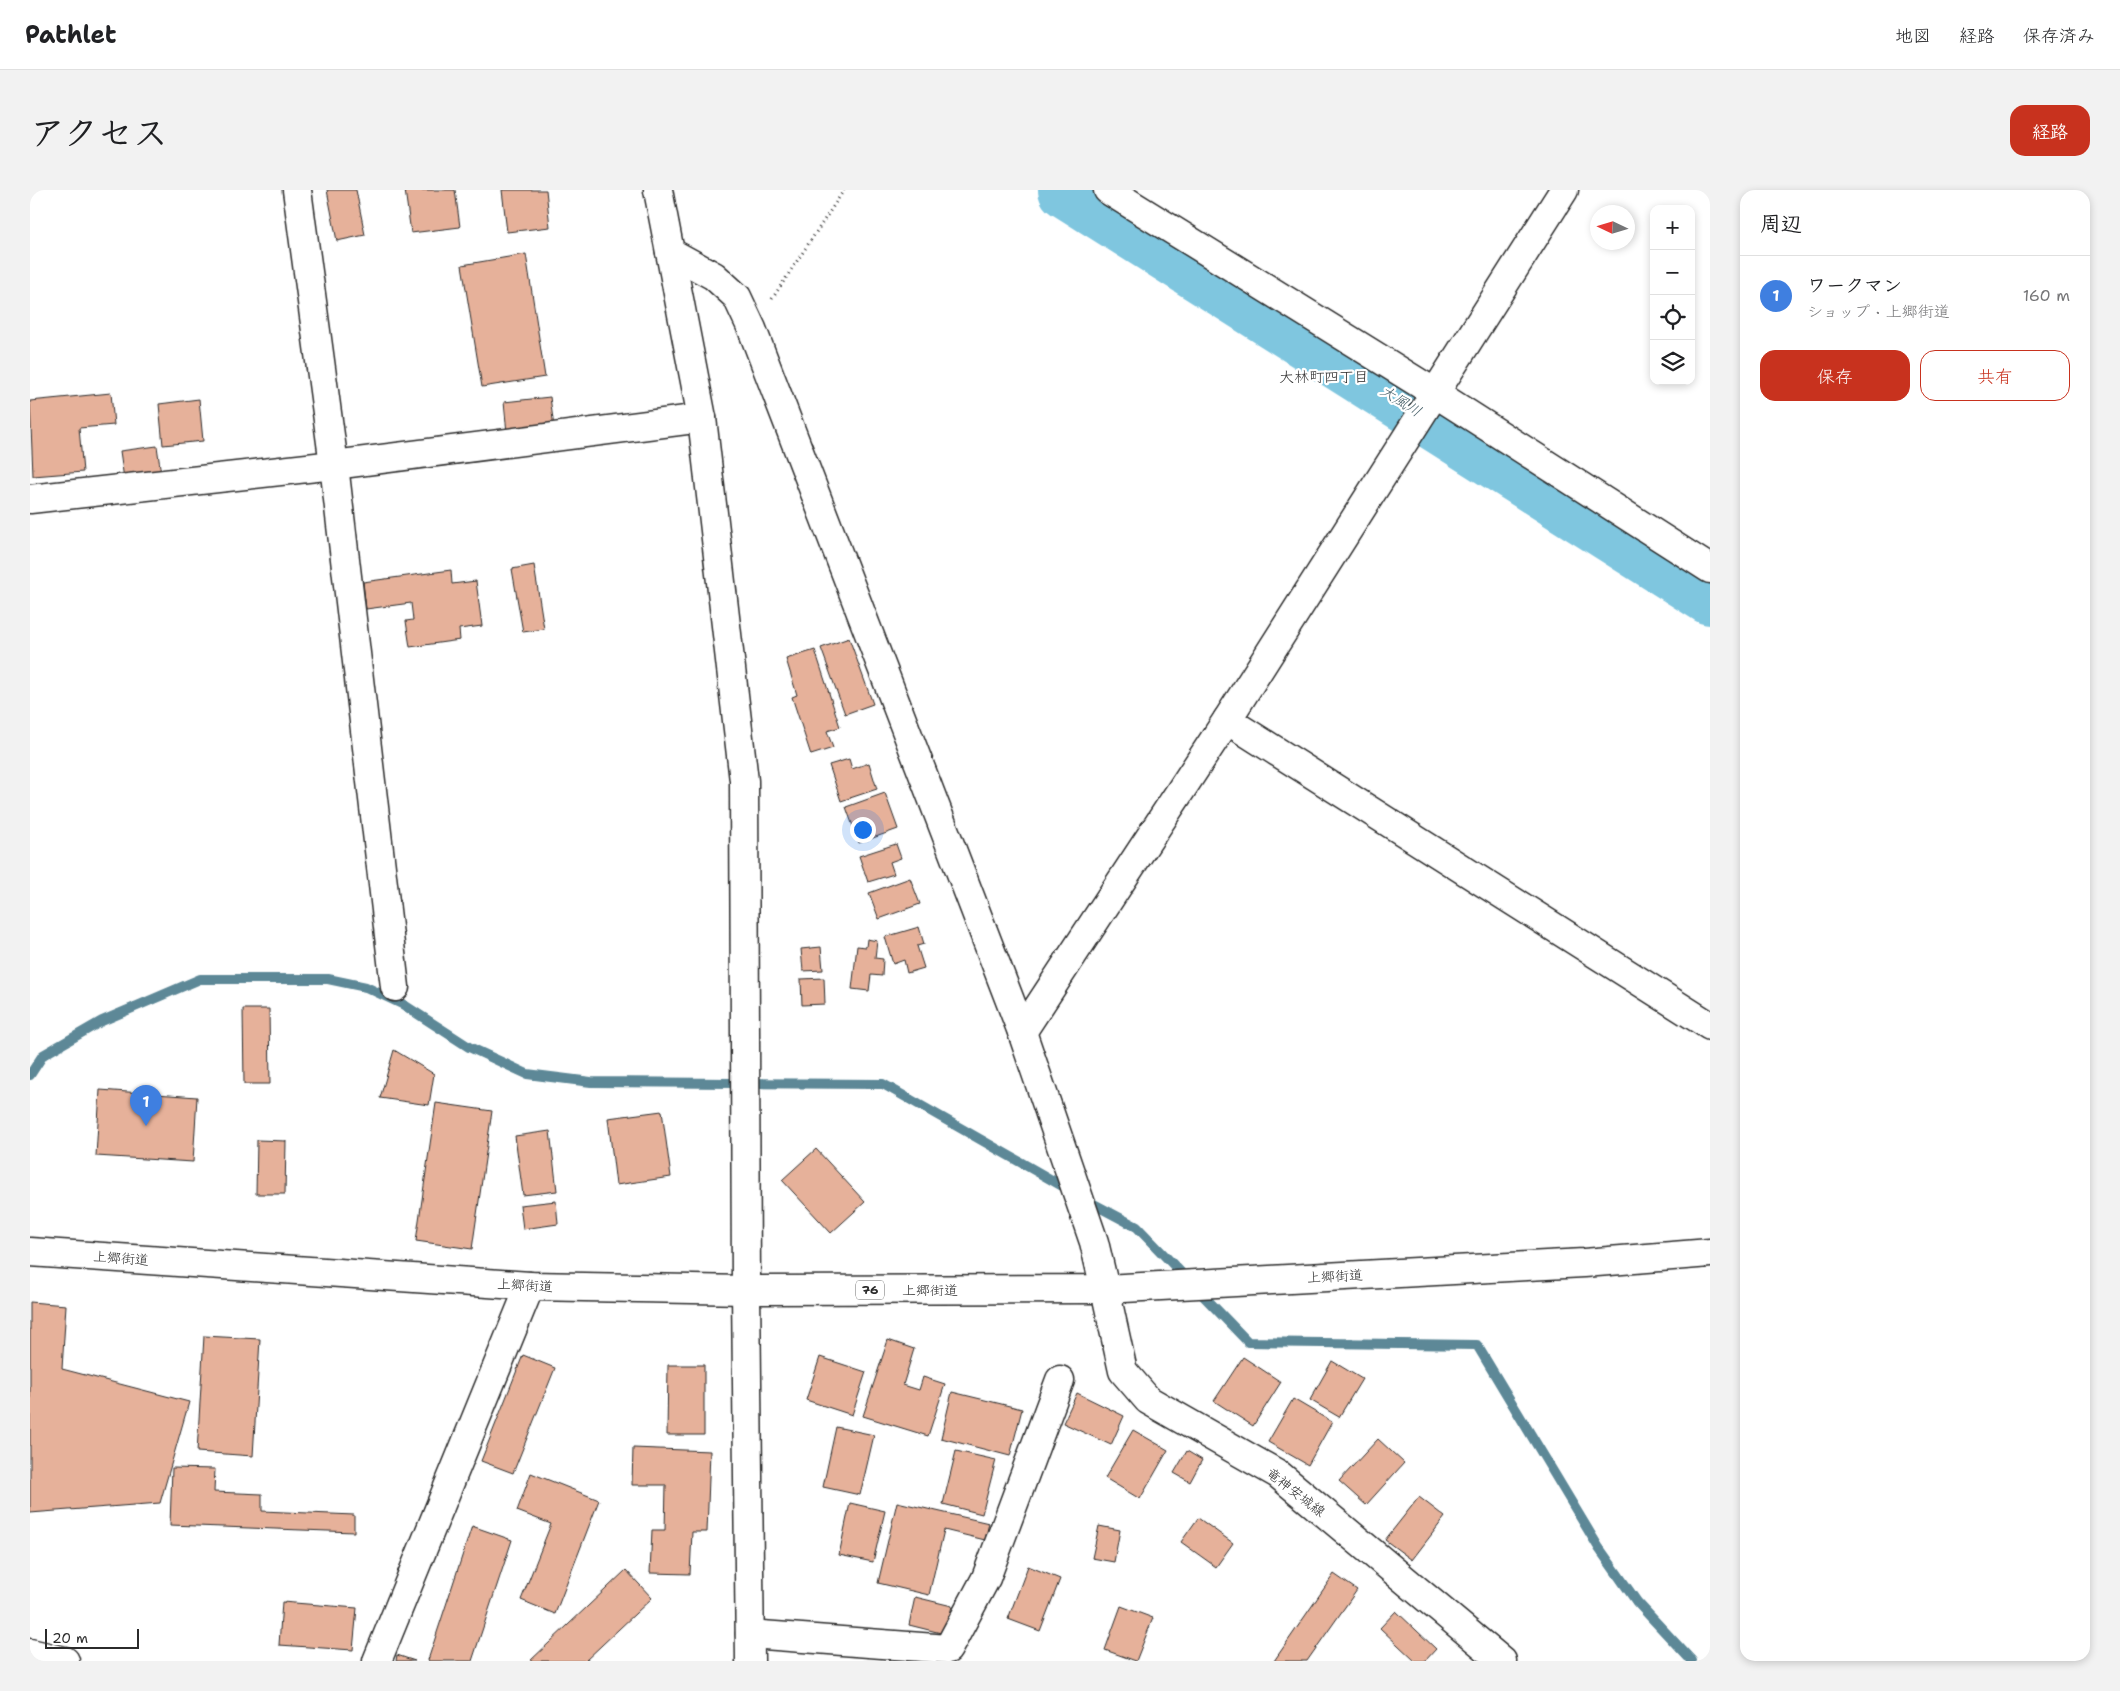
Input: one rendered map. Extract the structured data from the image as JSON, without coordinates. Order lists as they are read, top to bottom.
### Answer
{
  "streets": {
    "street": ["上郷街道", "76", "竜神安城線"]
  },
  "crossings": [
    ["上郷街道", "竜神安城線"]
  ],
  "districts": ["大林町四丁目"],
  "water": ["大風川"],
  "scale_bar": "20 m",
  "north": "left",
  "page": {
    "header": "Pathlet",
    "nav": ["地図", "経路", "保存済み"],
    "title": "アクセス",
    "buttons": [
      "経路",
      ["保存", "共有"]
    ],
    "heading": "周辺",
    "map_buttons": ["+", "−"],
    "list": [
      {
        "mark": "1",
        "name": "ワークマン",
        "note": "ショップ · 上郷街道",
        "value": "160 m"
      }
    ],
    "pins": "1",
    "scale": "20 m"
  }
}
